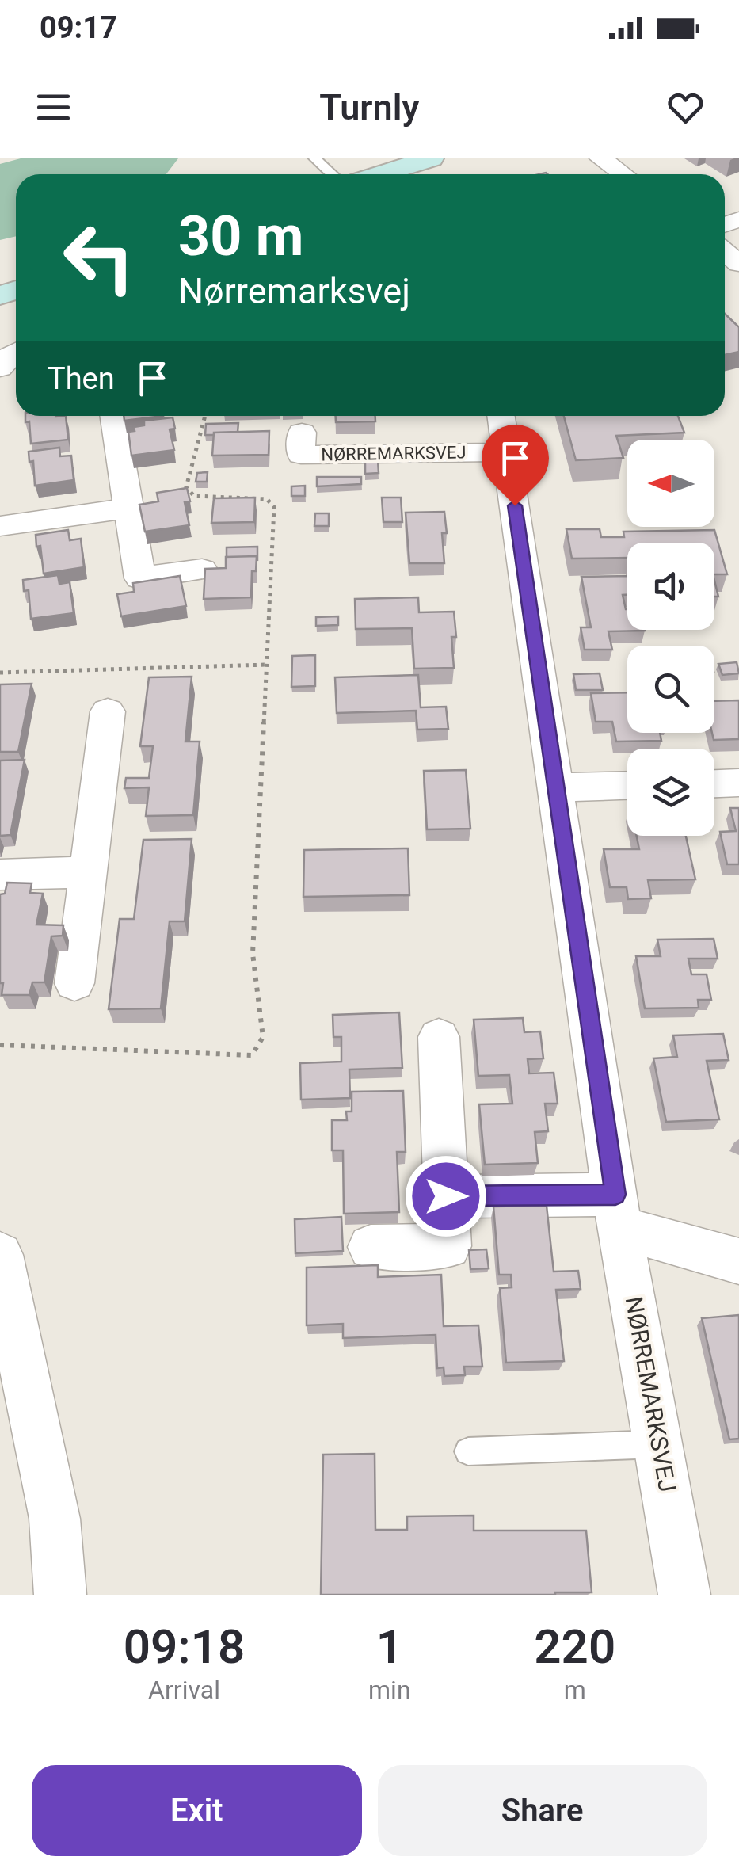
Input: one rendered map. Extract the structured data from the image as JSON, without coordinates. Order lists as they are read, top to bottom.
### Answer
{
  "streets": {
    "street": ["NØRREMARKSVEJ"]
  },
  "north": "left",
  "page": {
    "status": "09:17",
    "header": "Turnly",
    "turn": ["30 m", "Nørremarksvej"],
    "then": "Then",
    "eta": [
      "09:18",
      "Arrival",
      "1",
      "min",
      "220",
      "m"
    ],
    "buttons": ["Exit", "Share"]
  }
}
